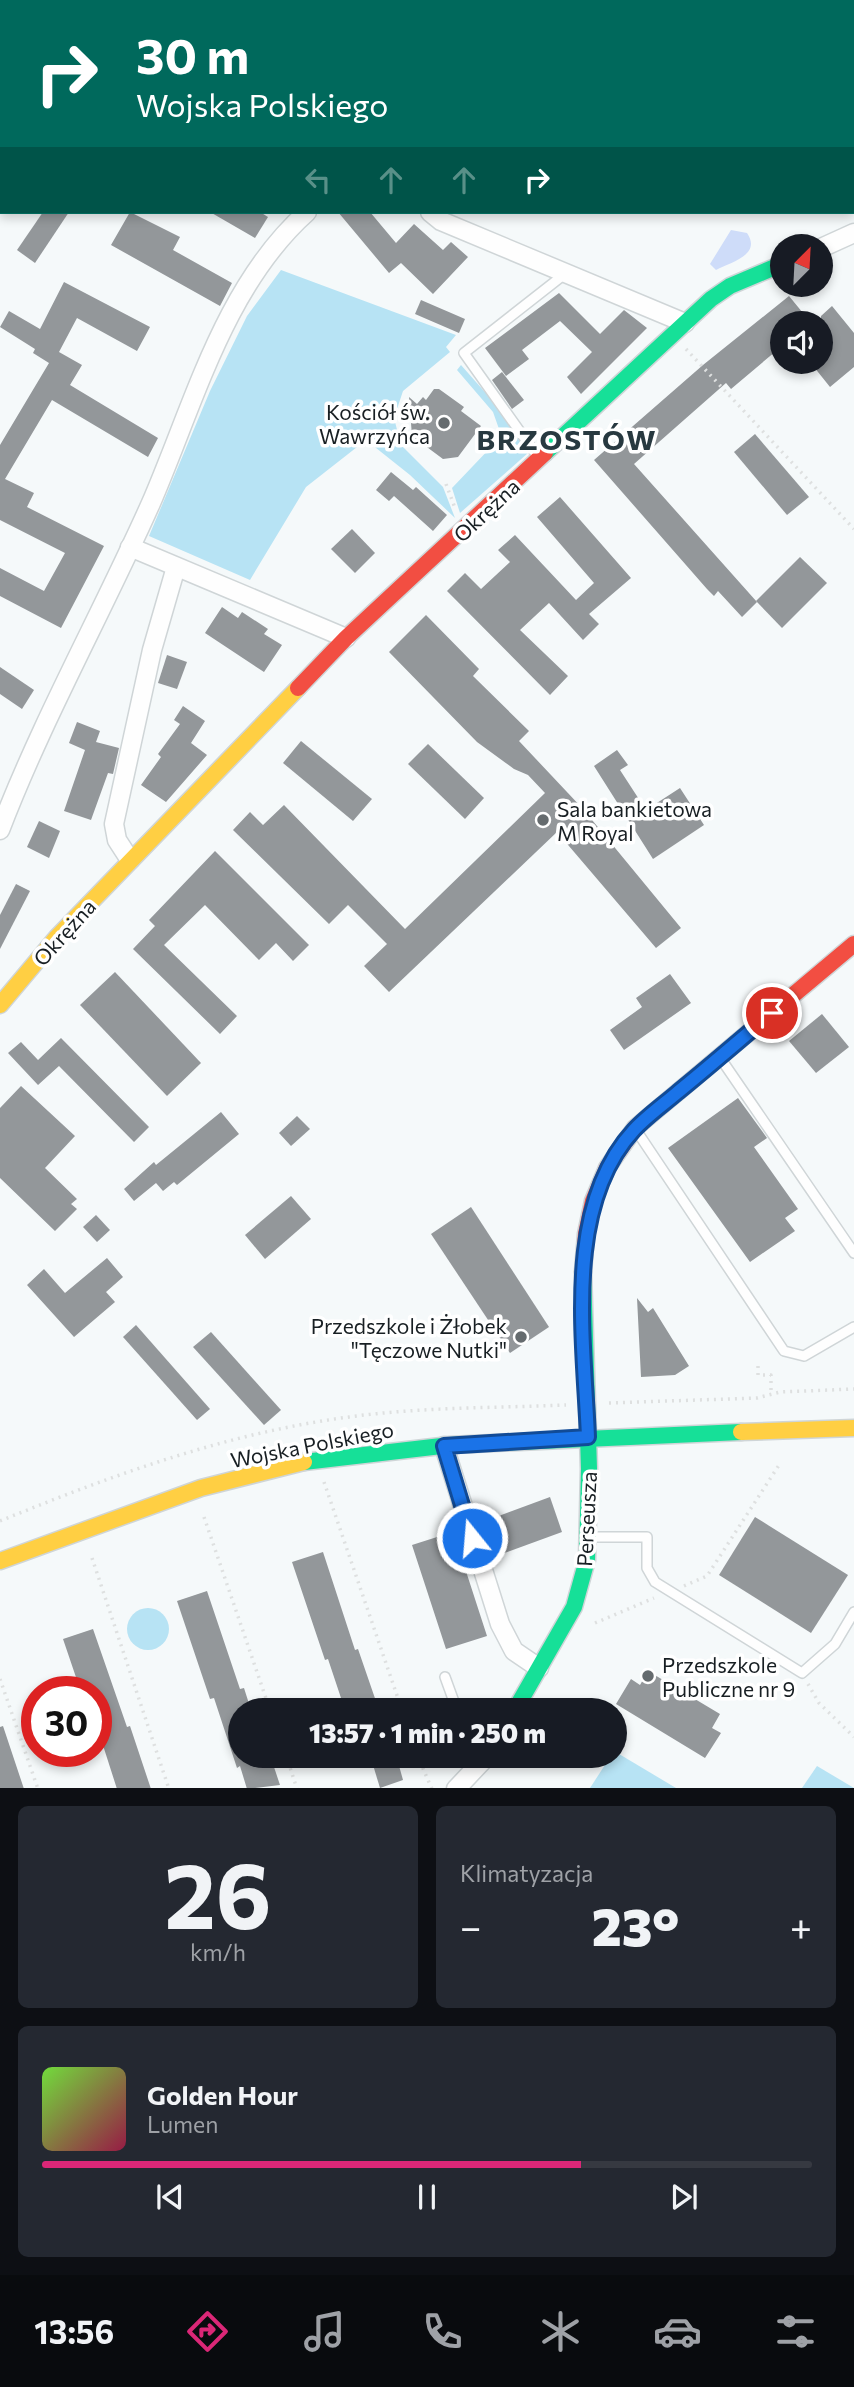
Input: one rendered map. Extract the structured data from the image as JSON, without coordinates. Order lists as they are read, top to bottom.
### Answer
{
  "streets": {
    "street": ["Okrężna", "Wojska Polskiego", "Perseusza"]
  },
  "crossings": [
    ["Wojska Polskiego", "Perseusza"]
  ],
  "districts": ["BRZOSTÓW"],
  "places": [
    "Kościół św. Wawrzyńca",
    "Sala bankietowa M Royal",
    "Przedszkole i Żłobek \"Tęczowe Nutki\"",
    "Przedszkole Publiczne nr 9"
  ],
  "north": "top right",
  "page": {
    "turn": ["30 m", "Wojska Polskiego"],
    "limit": "30",
    "trip": "13:57 · 1 min · 250 m",
    "tile": [
      ["26", "km/h"],
      "Klimatyzacja"
    ],
    "heat": ["−", "23°", "+"],
    "song": ["Golden Hour", "Lumen"],
    "tabs": "13:56"
  }
}
